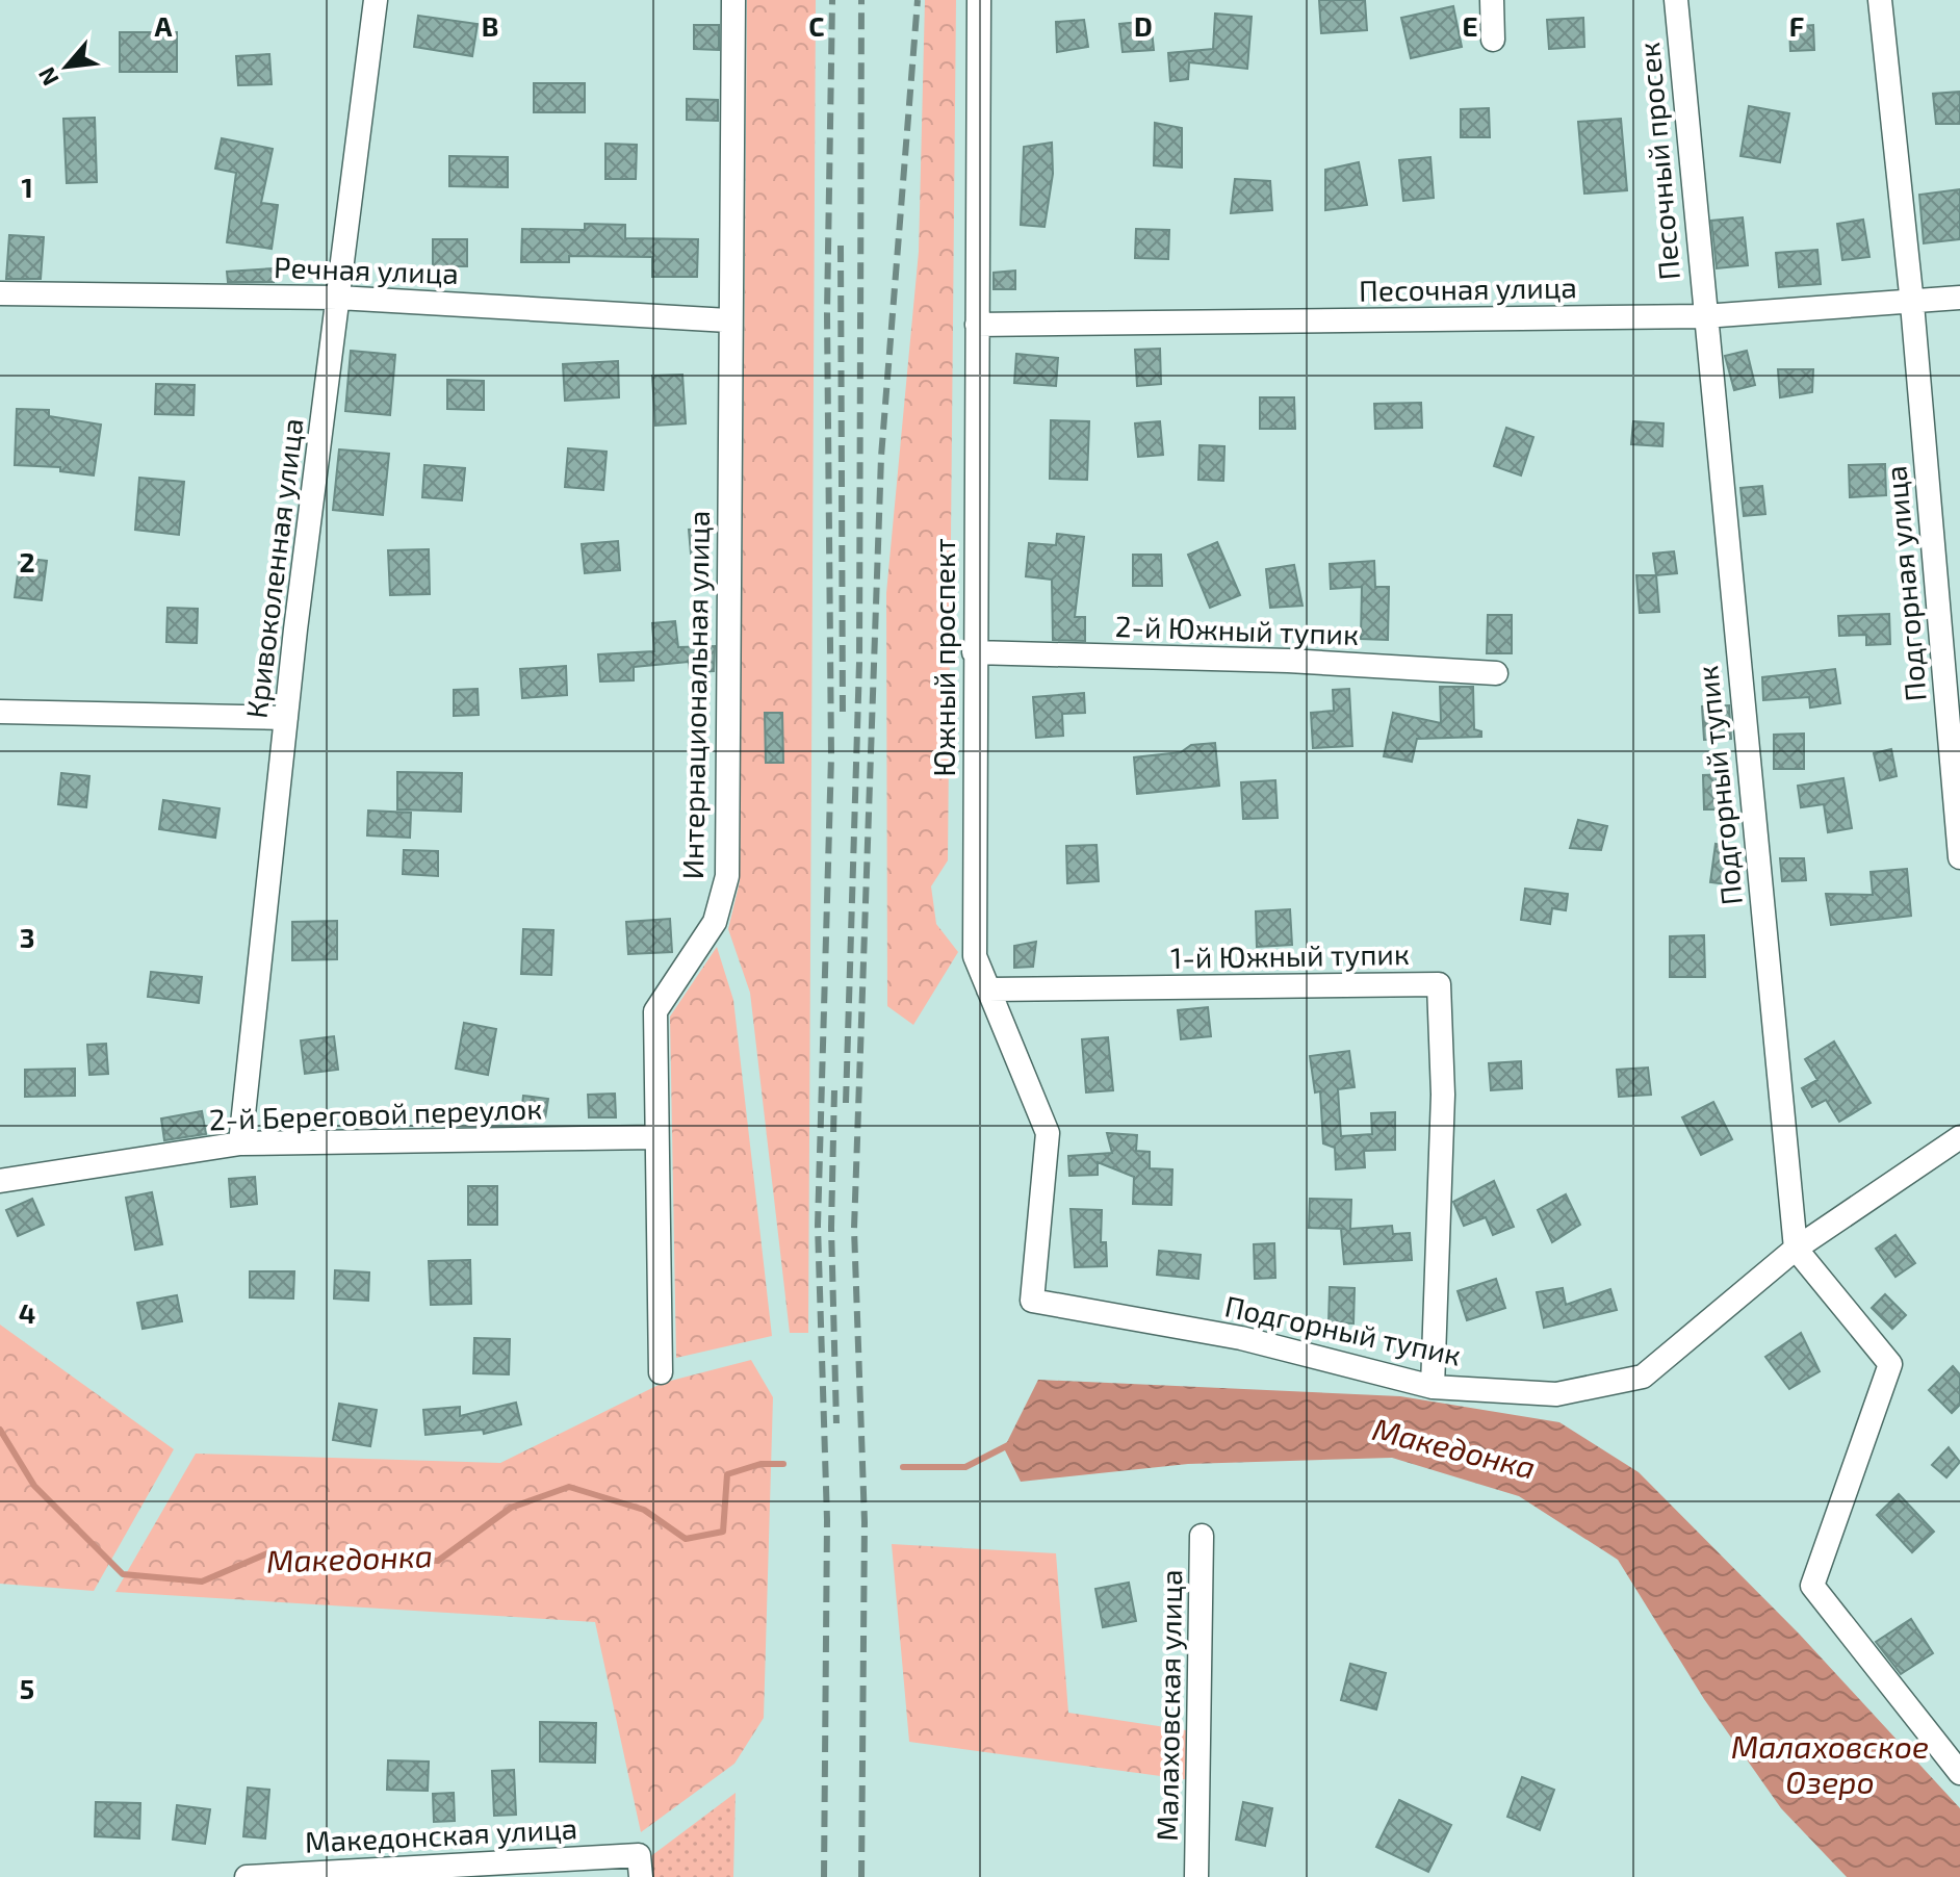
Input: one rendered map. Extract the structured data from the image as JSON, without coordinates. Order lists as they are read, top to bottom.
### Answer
{
  "streets": {
    "street": [
      "Песочный просек",
      "Речная улица",
      "Песочная улица",
      "Кривоколенная улица",
      "Подгорная улица",
      "2-й Южный тупик",
      "Южный проспект",
      "Интернациональная улица",
      "Подгорный тупик",
      "1-й Южный тупик",
      "2-й Береговой переулок",
      "Малаховская улица",
      "Македонская улица"
    ]
  },
  "crossings": [
    ["Песочный просек", "Песочная улица"],
    ["Песочный просек", "Подгорный тупик"],
    ["Речная улица", "Кривоколенная улица"],
    ["Речная улица", "Интернациональная улица"],
    ["Песочная улица", "Подгорная улица"],
    ["Песочная улица", "Южный проспект"],
    ["Песочная улица", "Подгорный тупик"],
    ["Кривоколенная улица", "2-й Береговой переулок"],
    ["2-й Южный тупик", "Южный проспект"],
    ["Южный проспект", "Подгорный тупик"],
    ["Южный проспект", "1-й Южный тупик"],
    ["Интернациональная улица", "2-й Береговой переулок"],
    ["Подгорный тупик", "1-й Южный тупик"]
  ],
  "water": ["Македонка", "Малаховское Озеро"],
  "north": "bottom left",
  "grid": {
    "columns": [
      "A",
      "B",
      "C",
      "D",
      "E",
      "F"
    ],
    "rows": [
      "1",
      "2",
      "3",
      "4",
      "5"
    ]
  }
}
